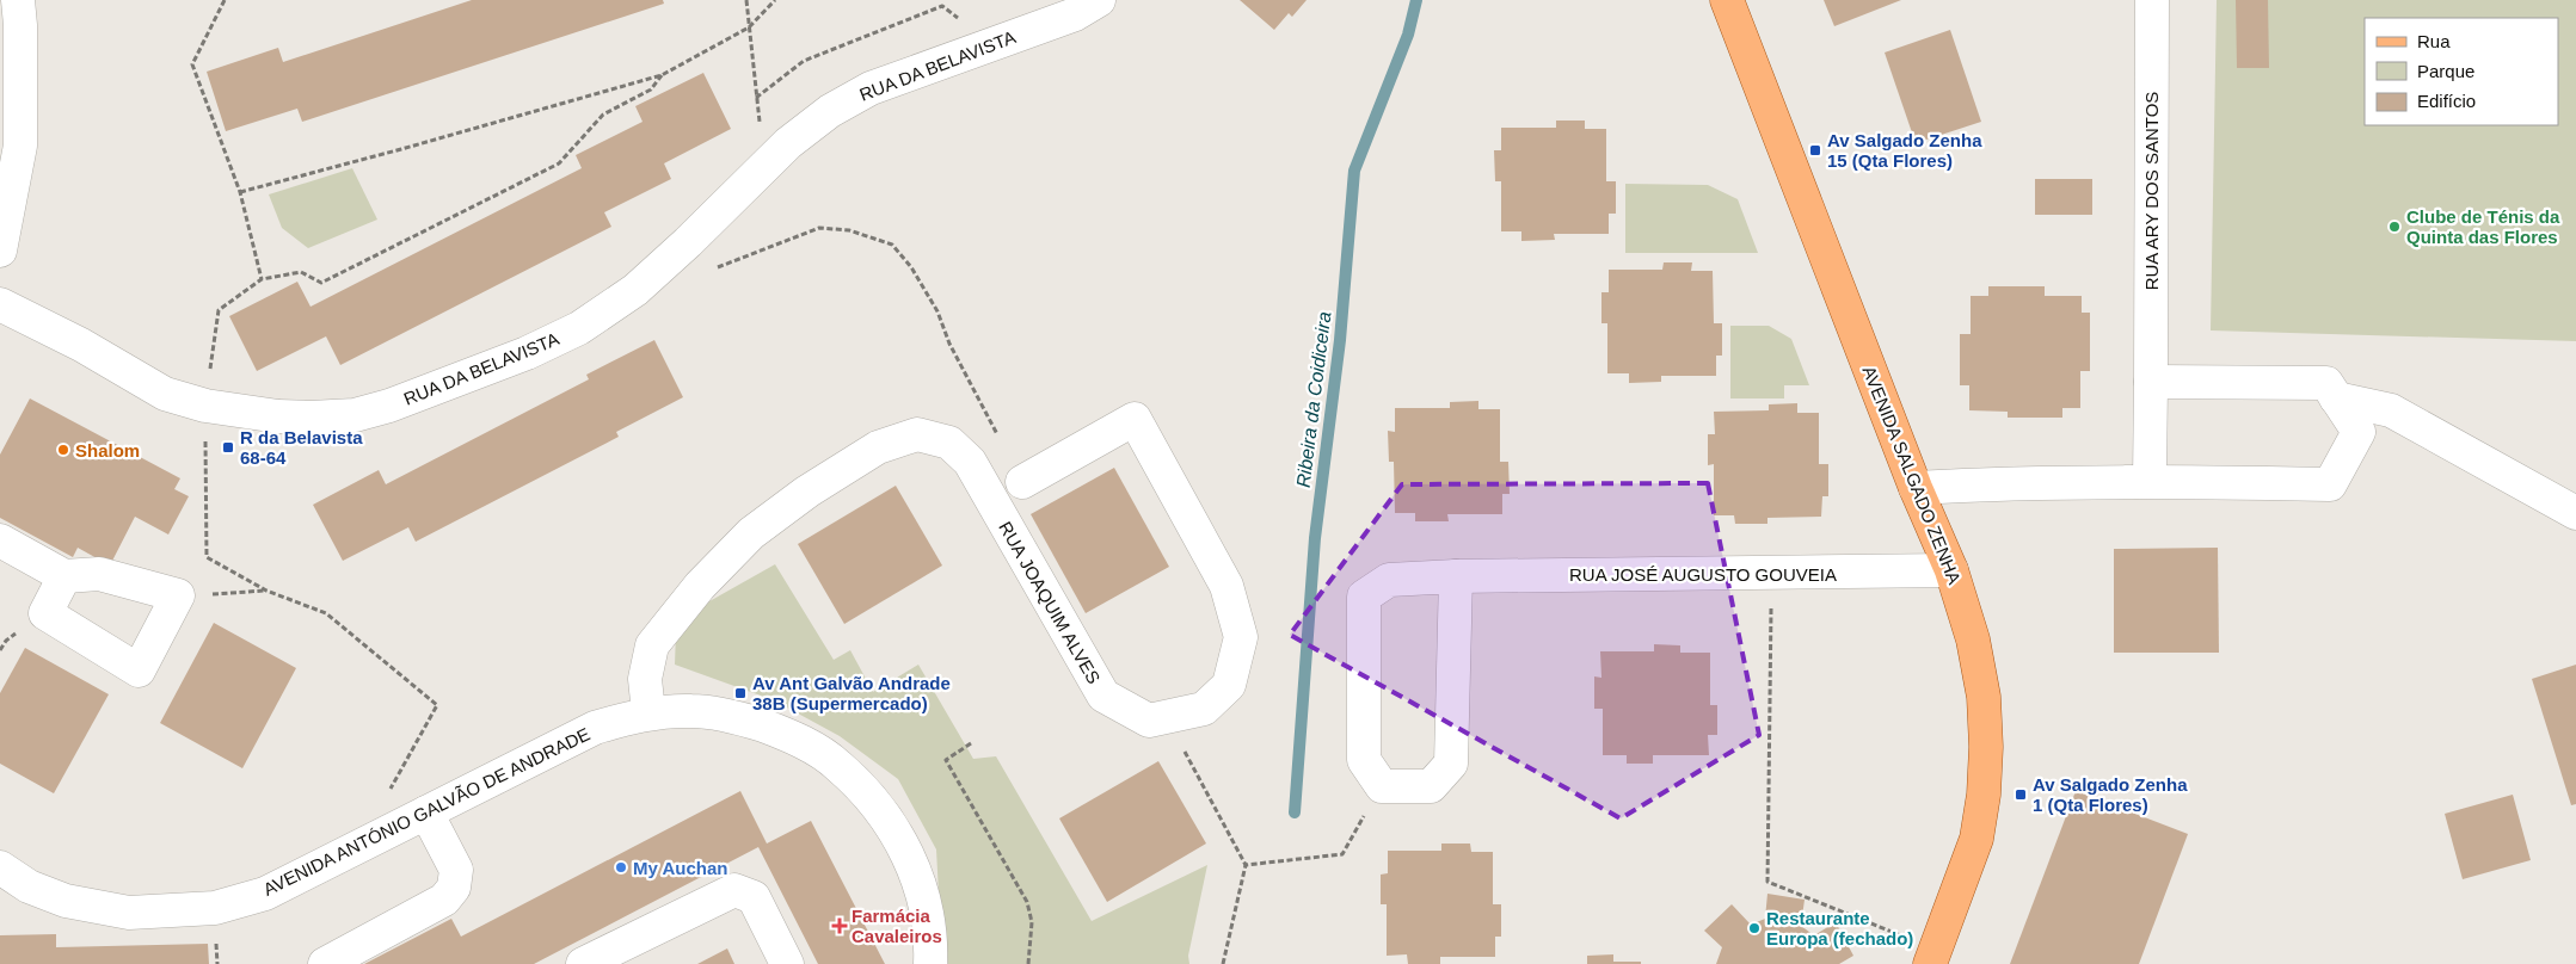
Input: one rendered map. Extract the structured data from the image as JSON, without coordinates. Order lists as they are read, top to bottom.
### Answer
{
  "streets": {
    "main road": ["AVENIDA SALGADO ZENHA"],
    "street": [
      "RUA DA BELAVISTA",
      "RUA ARY DOS SANTOS",
      "RUA JOSÉ AUGUSTO GOUVEIA",
      "RUA JOAQUIM ALVES",
      "AVENIDA ANTÓNIO GALVÃO DE ANDRADE"
    ]
  },
  "crossings": [
    ["AVENIDA SALGADO ZENHA", "RUA JOSÉ AUGUSTO GOUVEIA"],
    ["RUA JOAQUIM ALVES", "AVENIDA ANTÓNIO GALVÃO DE ANDRADE"]
  ],
  "water": ["Ribeira da Coidiceira"],
  "places": {
    "transit": [
      "Av Salgado Zenha 15 (Qta Flores)",
      "R da Belavista 68-64",
      "Av Ant Galvão Andrade 38B (Supermercado)",
      "Av Salgado Zenha 1 (Qta Flores)"
    ],
    "other": [
      "Clube de Ténis da Quinta das Flores",
      "Shalom",
      "My Auchan",
      "Restaurante Europa (fechado)"
    ],
    "health": ["Farmácia Cavaleiros"]
  },
  "legend": ["Rua", "Parque", "Edifício"]
}
